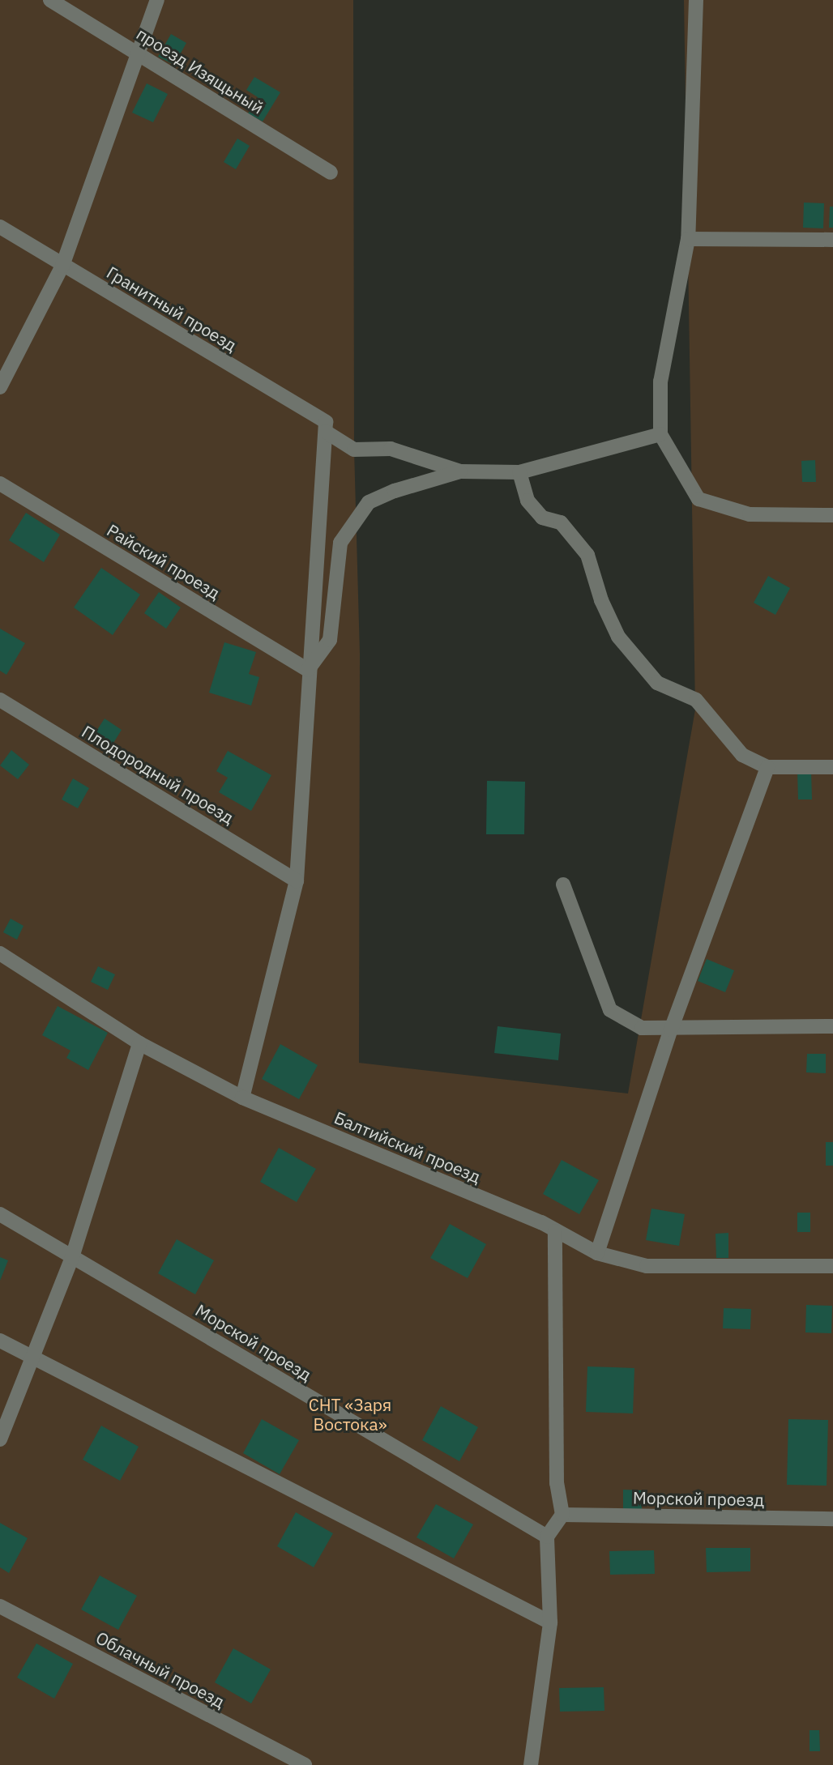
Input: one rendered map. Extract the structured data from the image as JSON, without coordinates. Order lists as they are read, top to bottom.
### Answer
{
  "streets": {
    "lane": [
      "проезд Изящьный",
      "Гранитный проезд",
      "Райский проезд",
      "Плодородный проезд",
      "Балтийский проезд",
      "Морской проезд",
      "Облачный проезд"
    ]
  },
  "parks": ["СНТ «Заря Востока»"]
}
